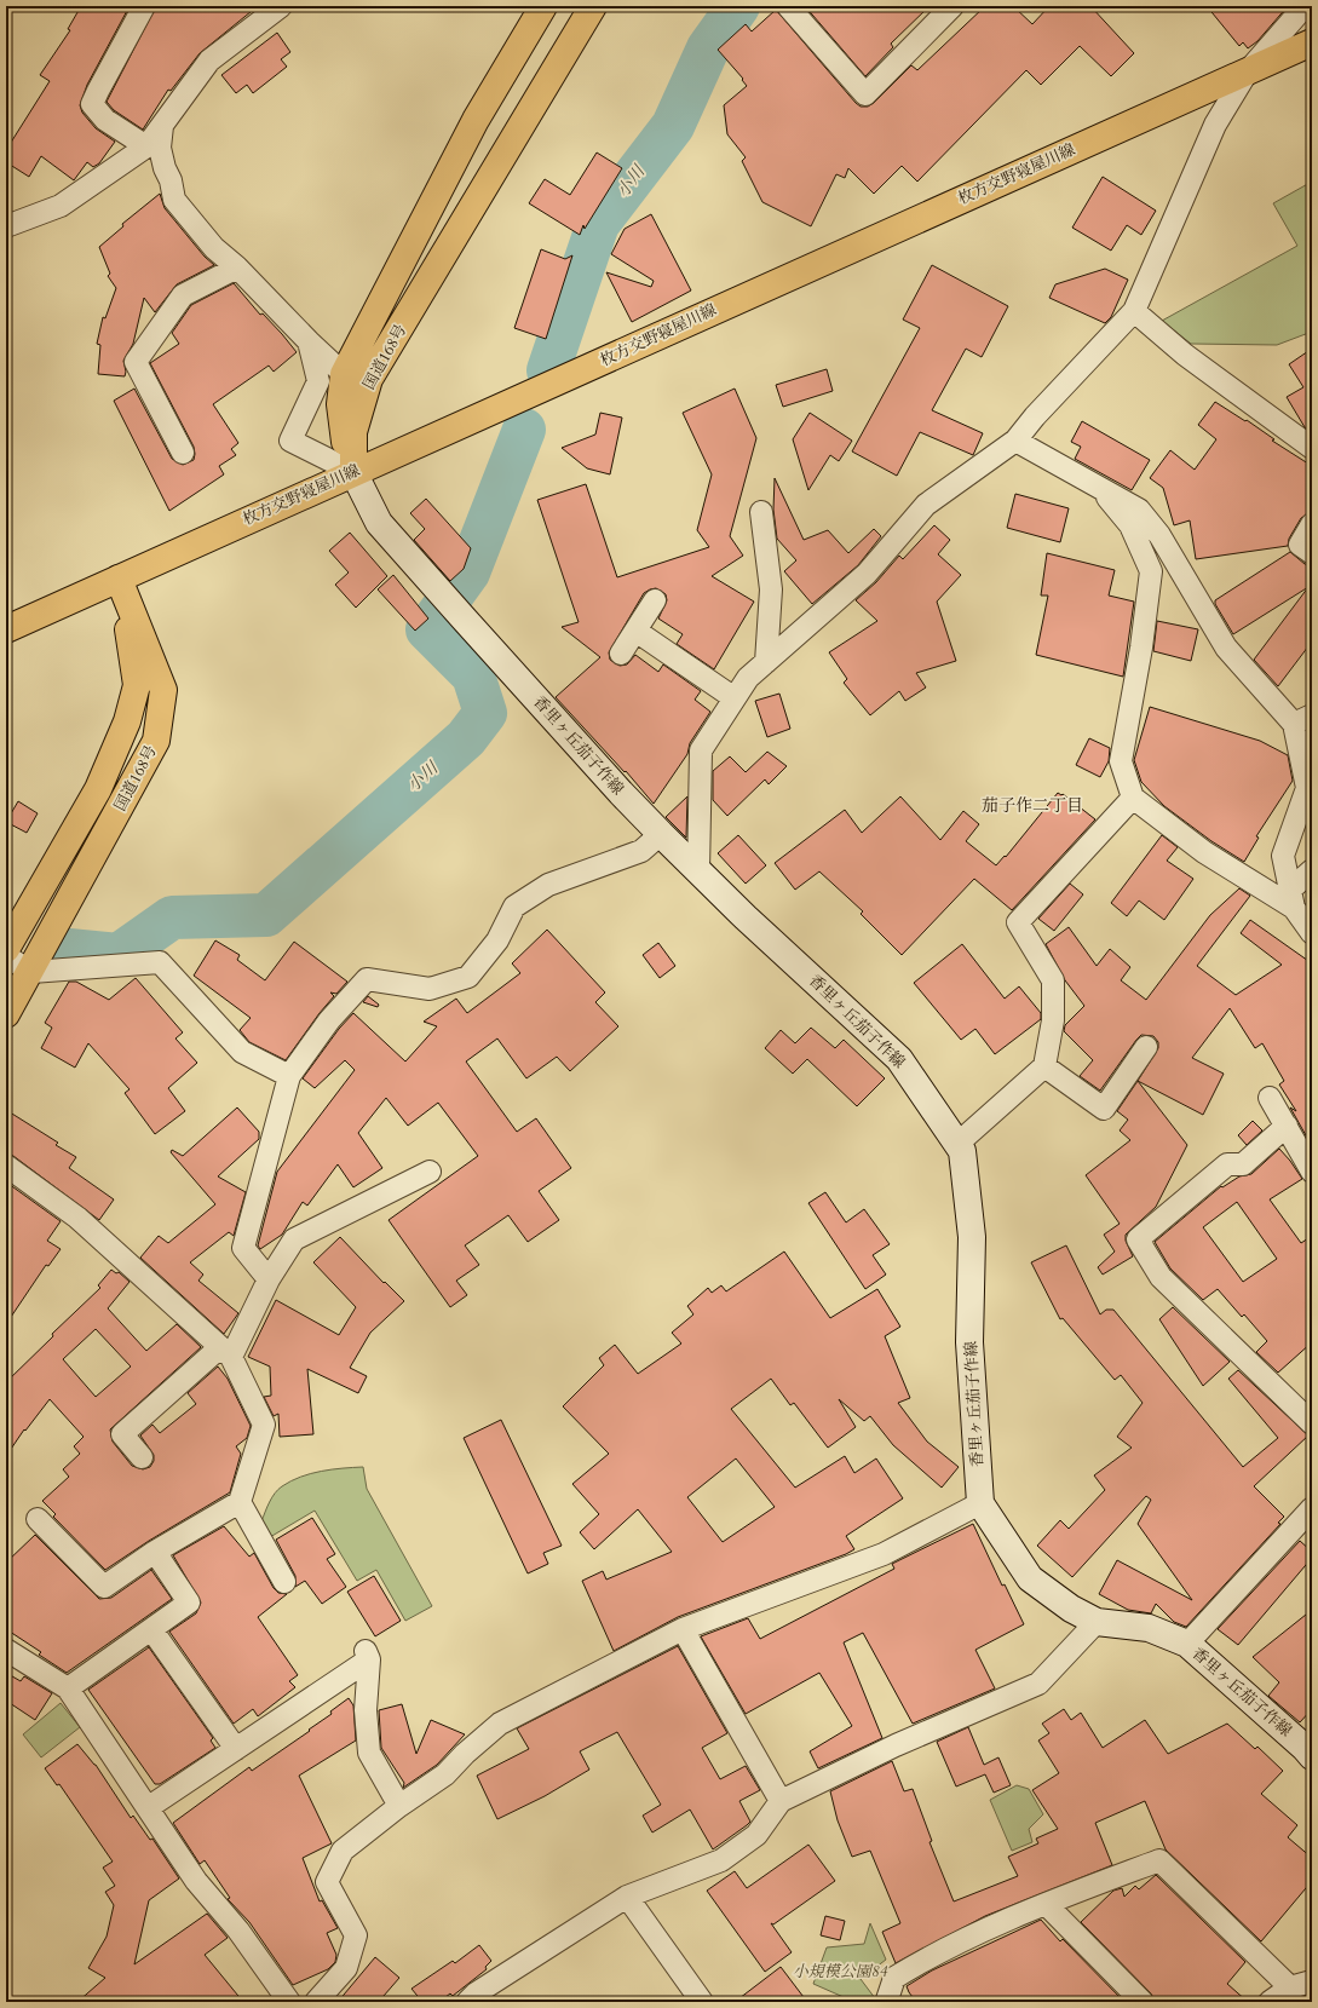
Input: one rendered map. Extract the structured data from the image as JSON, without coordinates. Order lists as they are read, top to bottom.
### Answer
{
  "streets": {
    "main road": ["枚方交野寝屋川線", "国道168号"],
    "street": ["香里ヶ丘茄子作線"]
  },
  "crossings": [
    ["枚方交野寝屋川線", "国道168号"],
    ["枚方交野寝屋川線", "香里ヶ丘茄子作線"],
    ["国道168号", "香里ヶ丘茄子作線"]
  ],
  "districts": ["茄子作二丁目"],
  "water": ["小川"],
  "parks": ["小規模公園84"]
}
